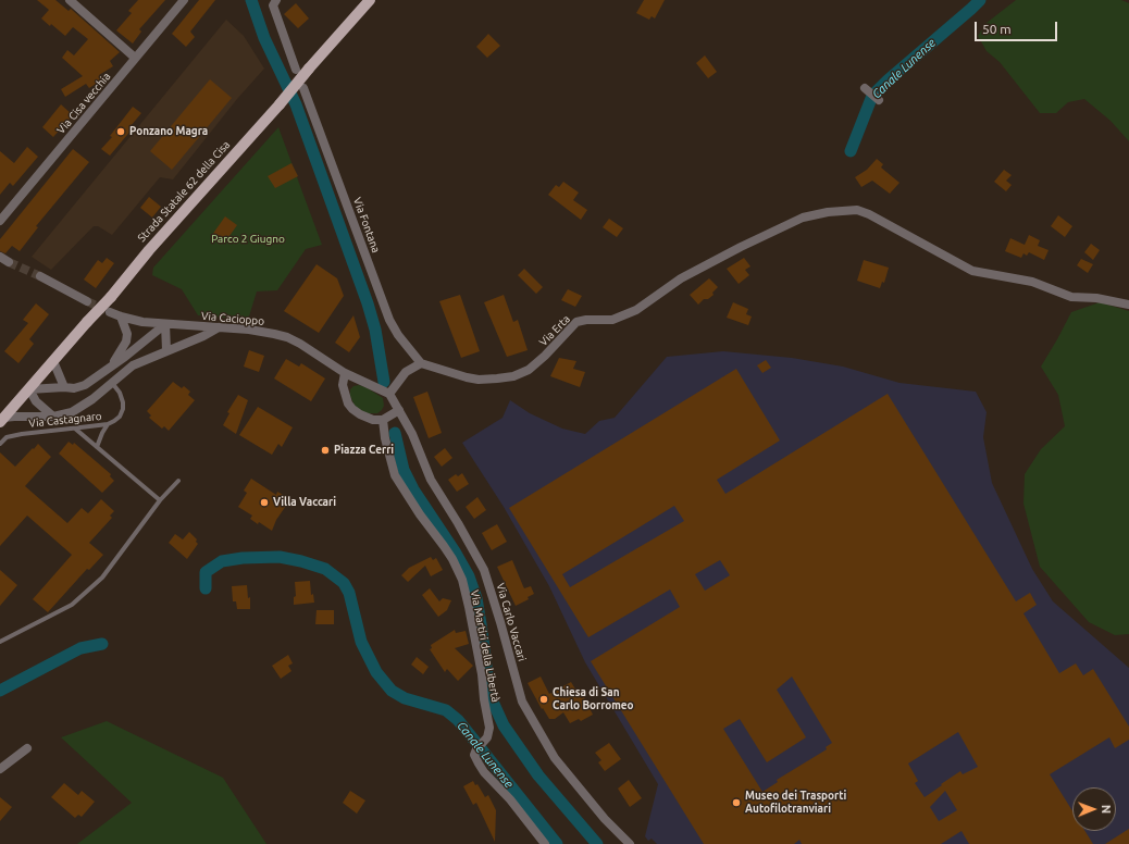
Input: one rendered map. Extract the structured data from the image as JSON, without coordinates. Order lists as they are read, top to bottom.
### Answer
{
  "streets": {
    "main road": ["Strada Statale 62 della Cisa"],
    "street": [
      "Via Cisa vecchia",
      "Via Fontana",
      "Via Cacioppo",
      "Via Erta",
      "Via Carlo Vaccari",
      "Via Martiri della Libertà"
    ],
    "lane": ["Via Castagnaro"]
  },
  "crossings": [
    ["Via Fontana", "Via Erta"]
  ],
  "water": ["Canale Lunense"],
  "parks": ["Parco 2 Giugno"],
  "places": [
    "Ponzano Magra",
    "Piazza Cerri",
    "Villa Vaccari",
    "Chiesa di San Carlo Borromeo",
    "Museo dei Trasporti Autofilotranviari"
  ],
  "scale_bar": "50 m",
  "north": "right"
}
